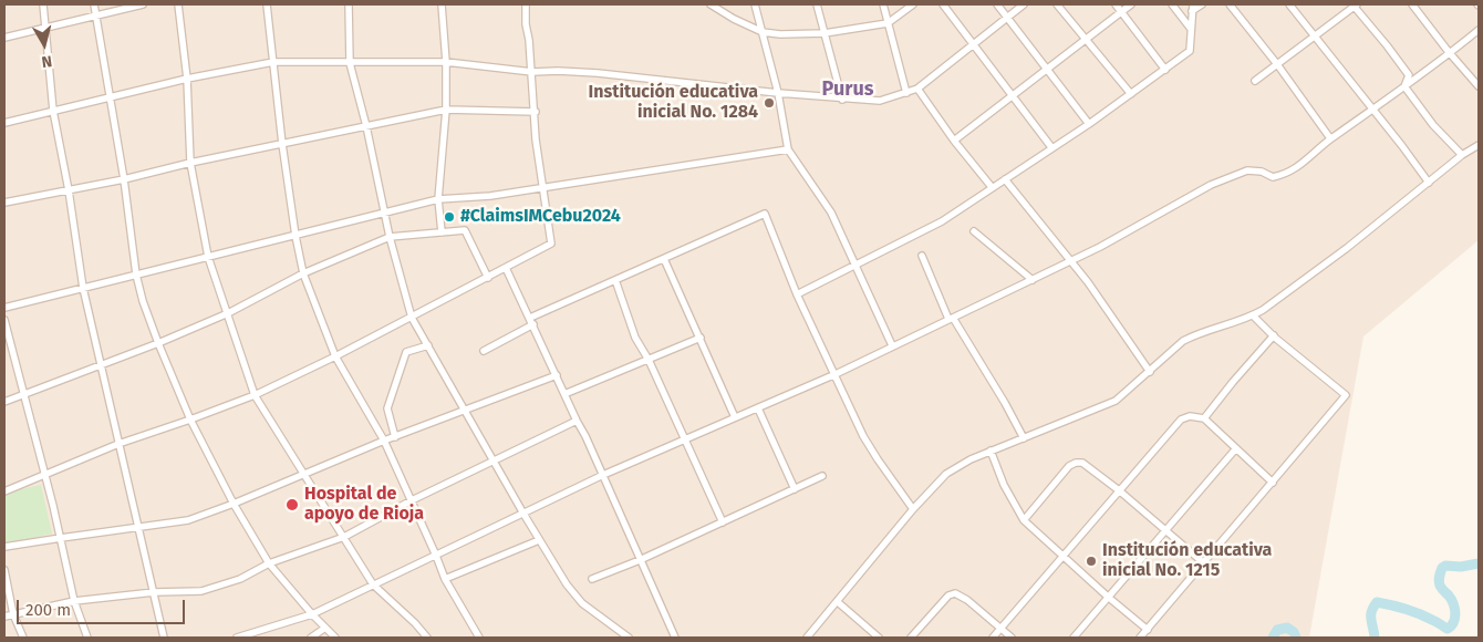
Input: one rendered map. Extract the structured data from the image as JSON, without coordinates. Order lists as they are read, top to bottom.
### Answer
{
  "districts": ["Purus"],
  "places": [
    "Institución educativa inicial No. 1284",
    "#ClaimsIMCebu2024",
    "Hospital de apoyo de Rioja",
    "Institución educativa inicial No. 1215"
  ],
  "scale_bar": "200 m",
  "north": "bottom"
}
